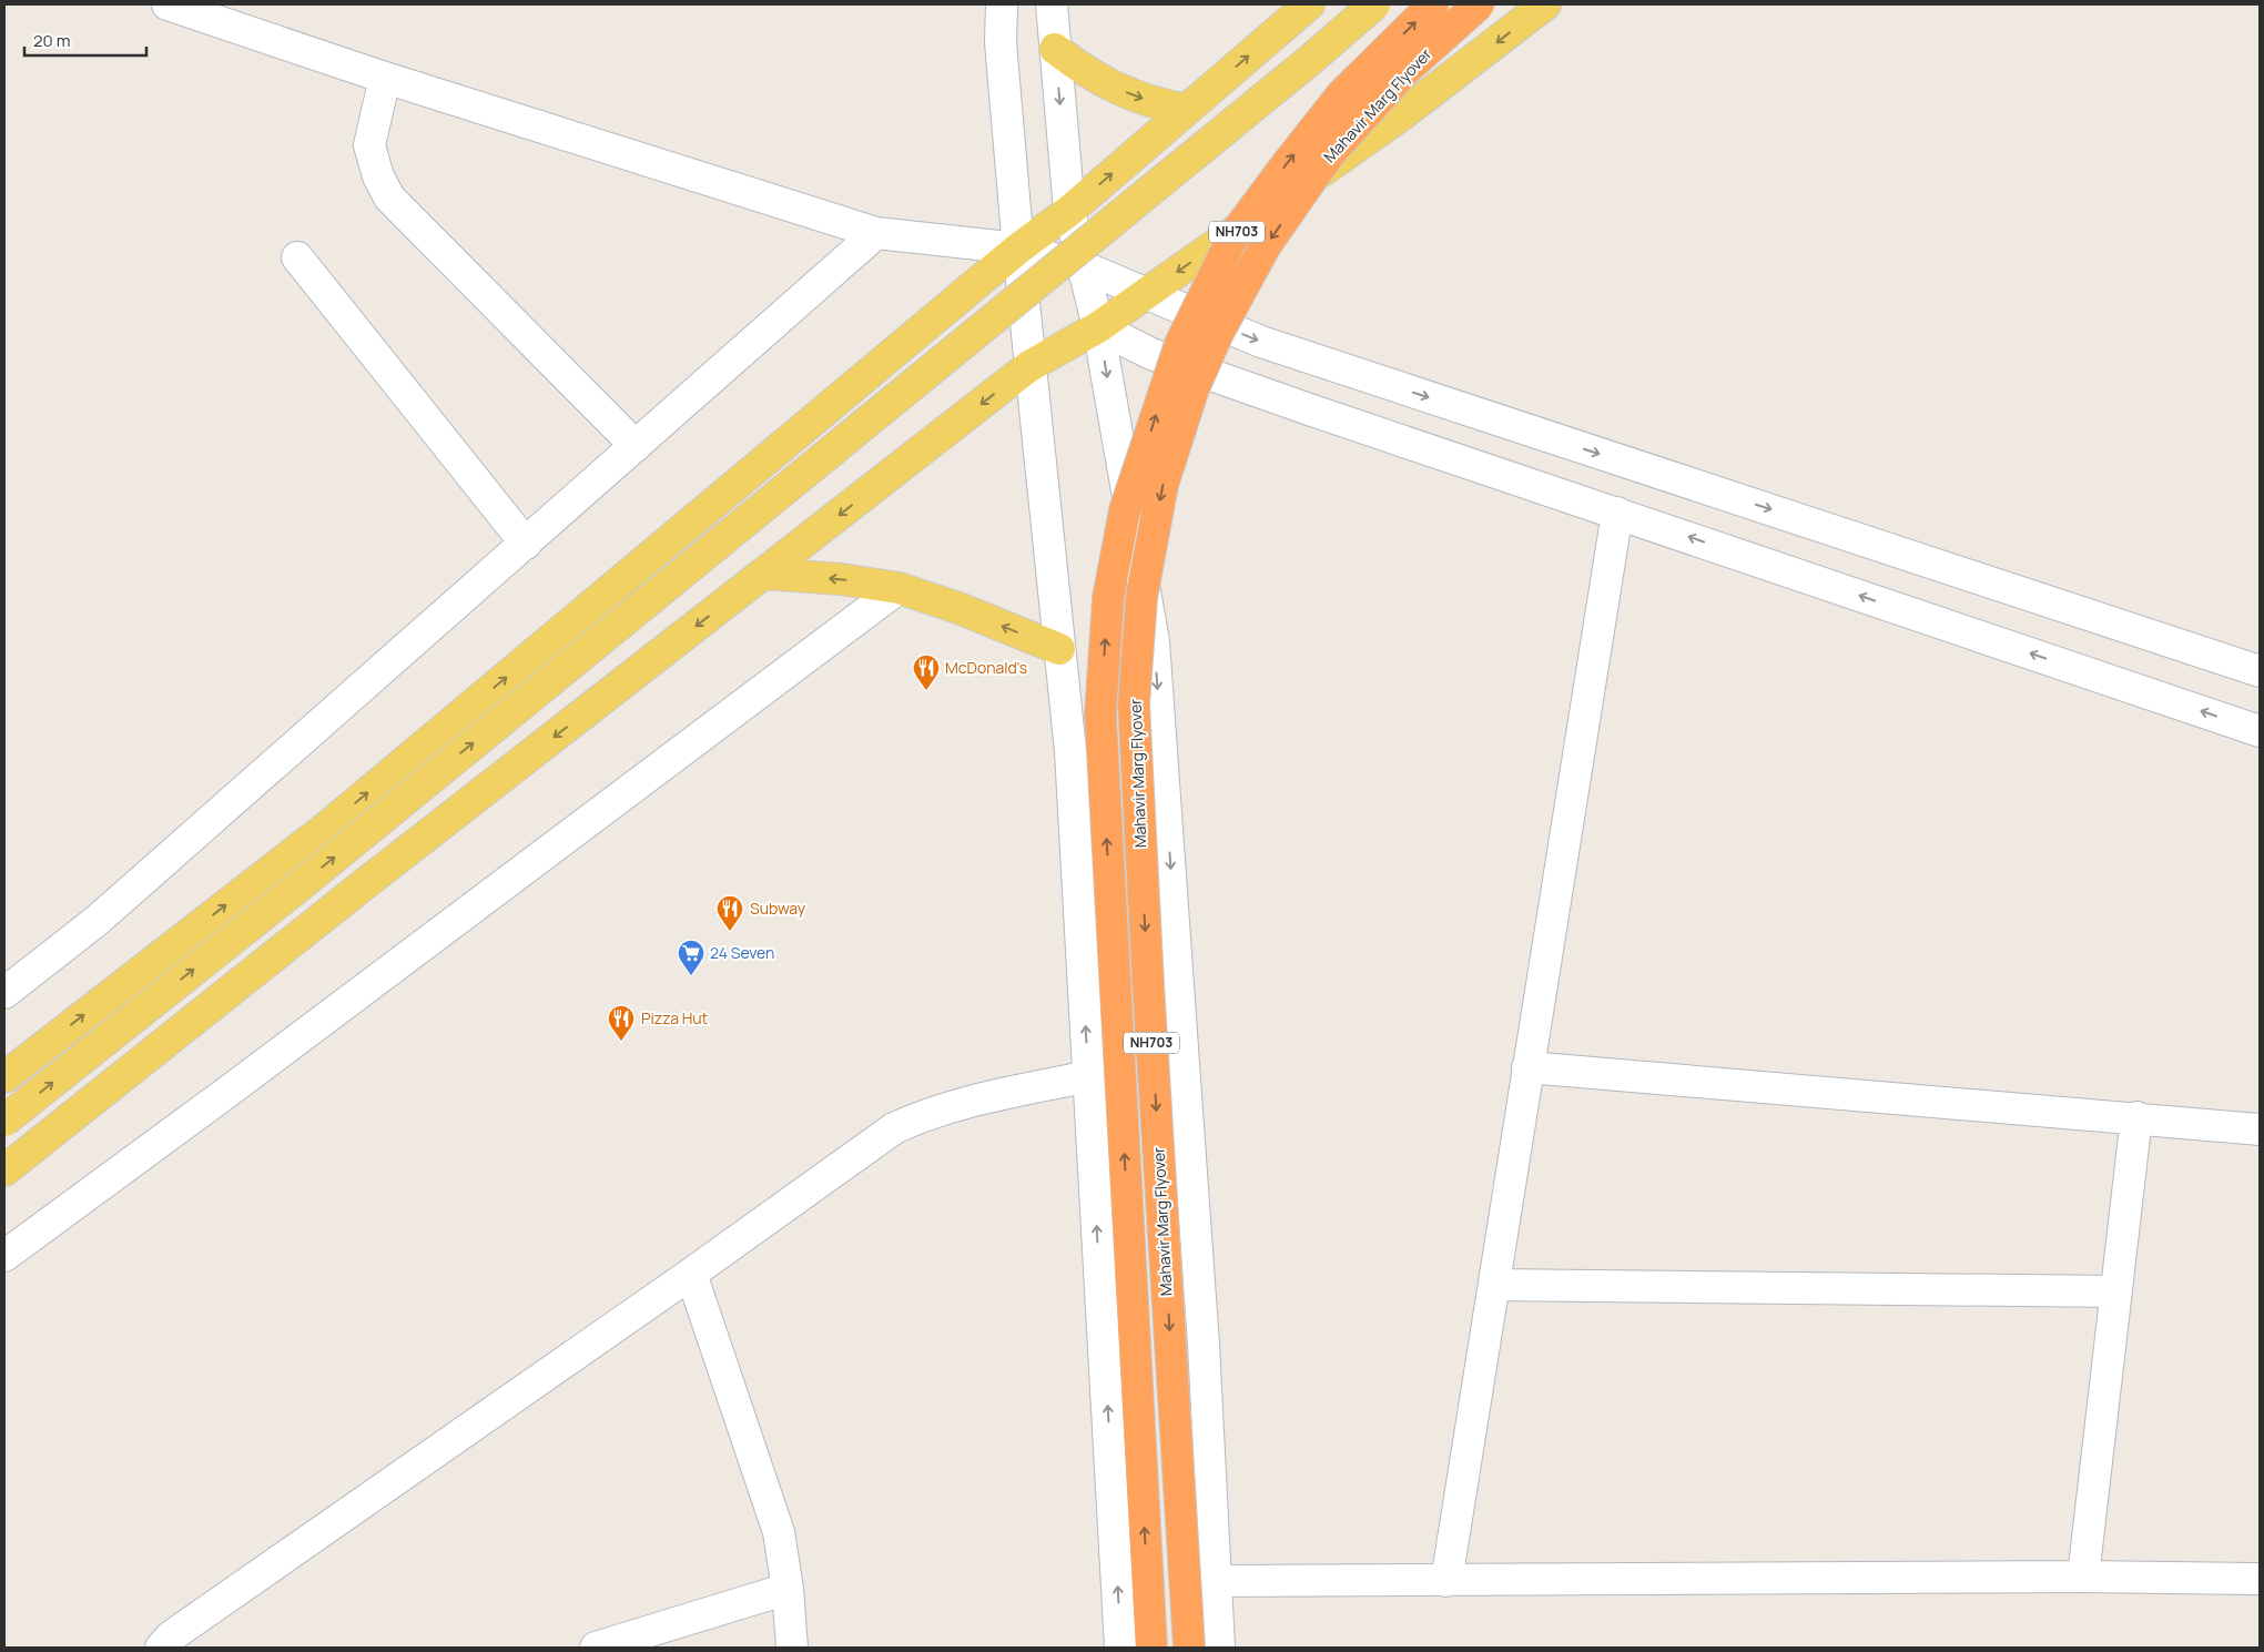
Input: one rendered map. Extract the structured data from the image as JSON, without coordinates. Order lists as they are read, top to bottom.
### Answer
{
  "streets": {
    "highway": ["Mahavir Marg Flyover", "NH703"]
  },
  "places": {
    "restaurant": ["McDonald's", "Subway", "Pizza Hut"],
    "supermarket": ["24 Seven"]
  },
  "scale_bar": "20 m"
}
